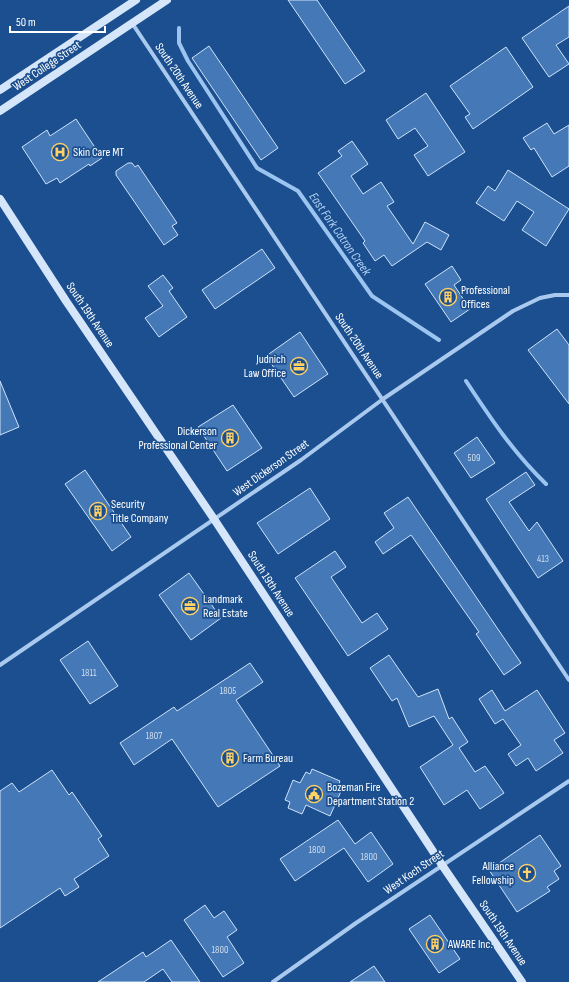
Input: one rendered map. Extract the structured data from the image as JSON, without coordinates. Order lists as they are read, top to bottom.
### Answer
{
  "streets": {
    "main road": ["West College Street", "South 19th Avenue"],
    "street": ["South 20th Avenue", "West Dickerson Street", "West Koch Street"]
  },
  "crossings": [
    ["West College Street", "South 20th Avenue"],
    ["South 20th Avenue", "West Dickerson Street"],
    ["South 19th Avenue", "West Dickerson Street"],
    ["South 19th Avenue", "West Koch Street"]
  ],
  "water": ["East Fork Catron Creek"],
  "places": {
    "hospital": ["Skin Care MT"],
    "building": [
      "Professional Offices",
      "Dickerson Professional Center",
      "Security Title Company",
      "Farm Bureau",
      "AWARE Inc."
    ],
    "office": ["Judnich Law Office", "Landmark Real Estate"],
    "public building": ["Bozeman Fire Department Station 2"],
    "church": ["Alliance Fellowship"]
  },
  "house_numbers": [
    "509",
    "413",
    "1811",
    "1805",
    "1807",
    "1800",
    "1800",
    "1800"
  ],
  "scale_bar": "50 m"
}
